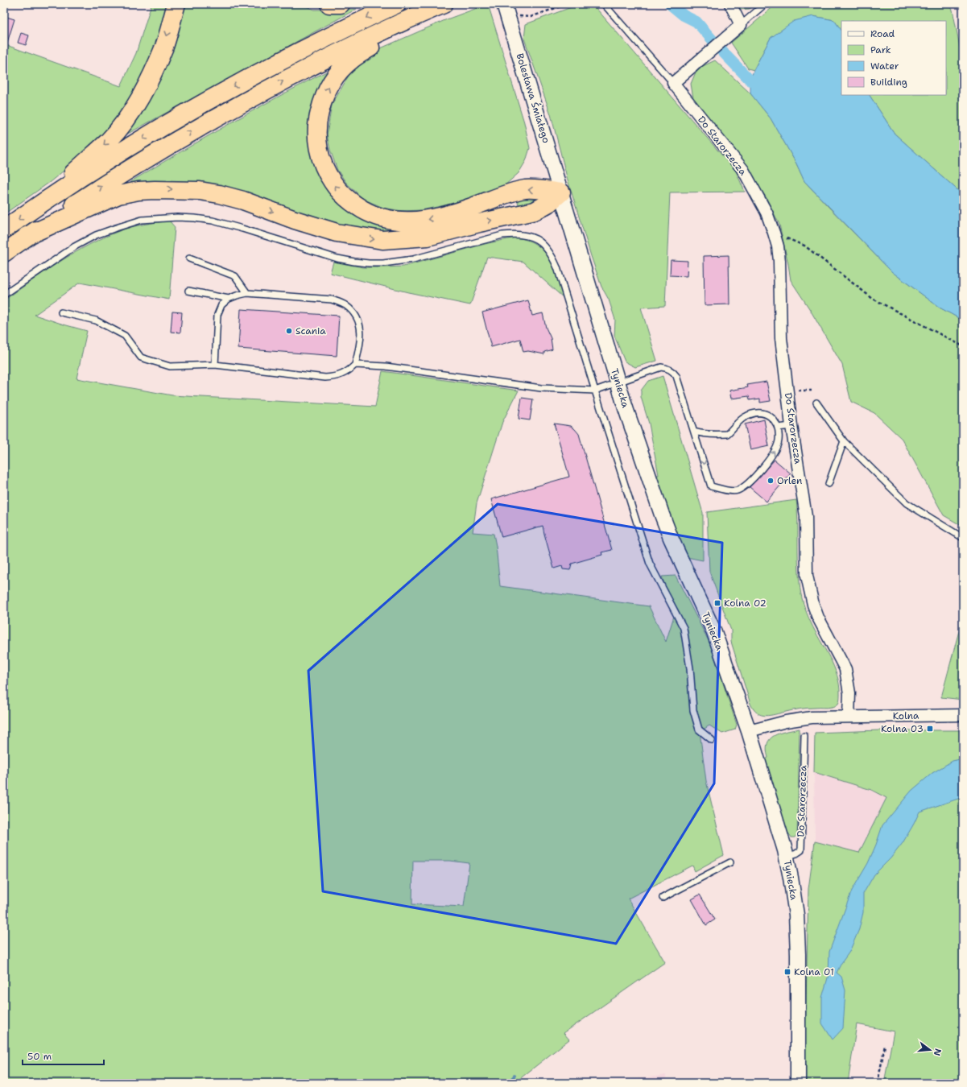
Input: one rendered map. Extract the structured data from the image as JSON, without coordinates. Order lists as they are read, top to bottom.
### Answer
{
  "streets": {
    "street": [
      "Bolesława Śmiałego",
      "Do Starorzecza",
      "Tyniecka",
      "Kolna"
    ]
  },
  "crossings": [
    ["Bolesława Śmiałego", "Tyniecka"],
    ["Do Starorzecza", "Tyniecka"],
    ["Do Starorzecza", "Kolna"]
  ],
  "places": {
    "other": ["Scania", "Orlen"],
    "transit": ["Kolna 02", "Kolna 03", "Kolna 01"]
  },
  "legend": [
    "Road",
    "Park",
    "Water",
    "Building"
  ],
  "scale_bar": "50 m",
  "north": "right"
}
